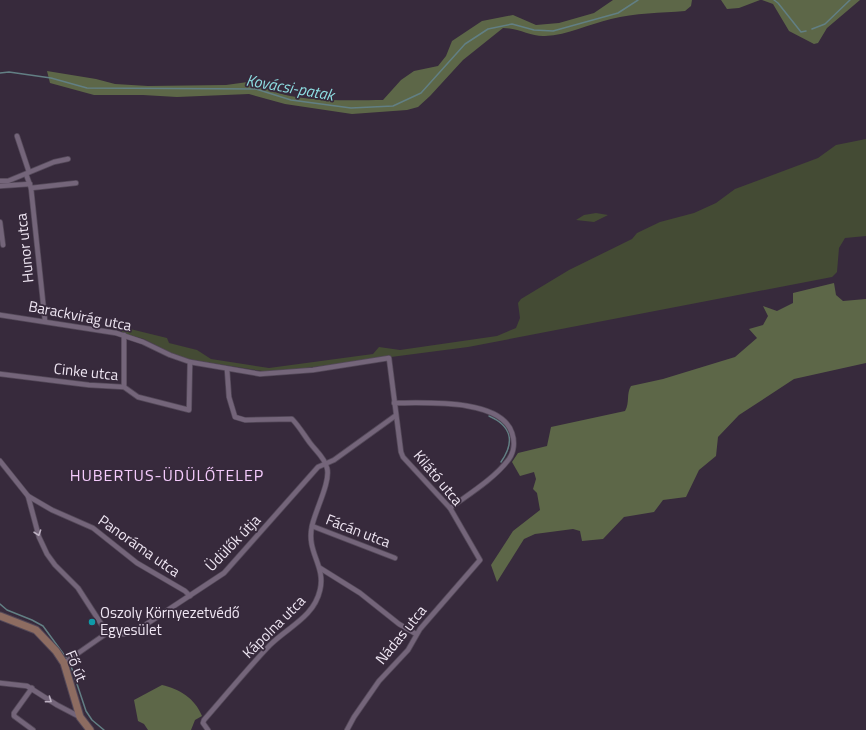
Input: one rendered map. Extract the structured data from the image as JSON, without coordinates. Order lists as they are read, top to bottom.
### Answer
{
  "streets": {
    "main road": ["Fő út"],
    "street": [
      "Hunor utca",
      "Barackvirág utca",
      "Cinke utca",
      "Kilátó utca",
      "Fácán utca",
      "Üdülők útja",
      "Panoráma utca",
      "Kápolna utca",
      "Nádas utca"
    ]
  },
  "crossings": [
    ["Hunor utca", "Barackvirág utca"],
    ["Barackvirág utca", "Cinke utca"],
    ["Barackvirág utca", "Kilátó utca"],
    ["Kilátó utca", "Üdülők útja"],
    ["Kilátó utca", "Nádas utca"],
    ["Fácán utca", "Kápolna utca"],
    ["Üdülők útja", "Panoráma utca"],
    ["Üdülők útja", "Kápolna utca"]
  ],
  "districts": ["HUBERTUS-ÜDÜLŐTELEP"],
  "water": ["Kovácsi-patak"],
  "places": ["Oszoly Környezetvédő Egyesület"]
}
